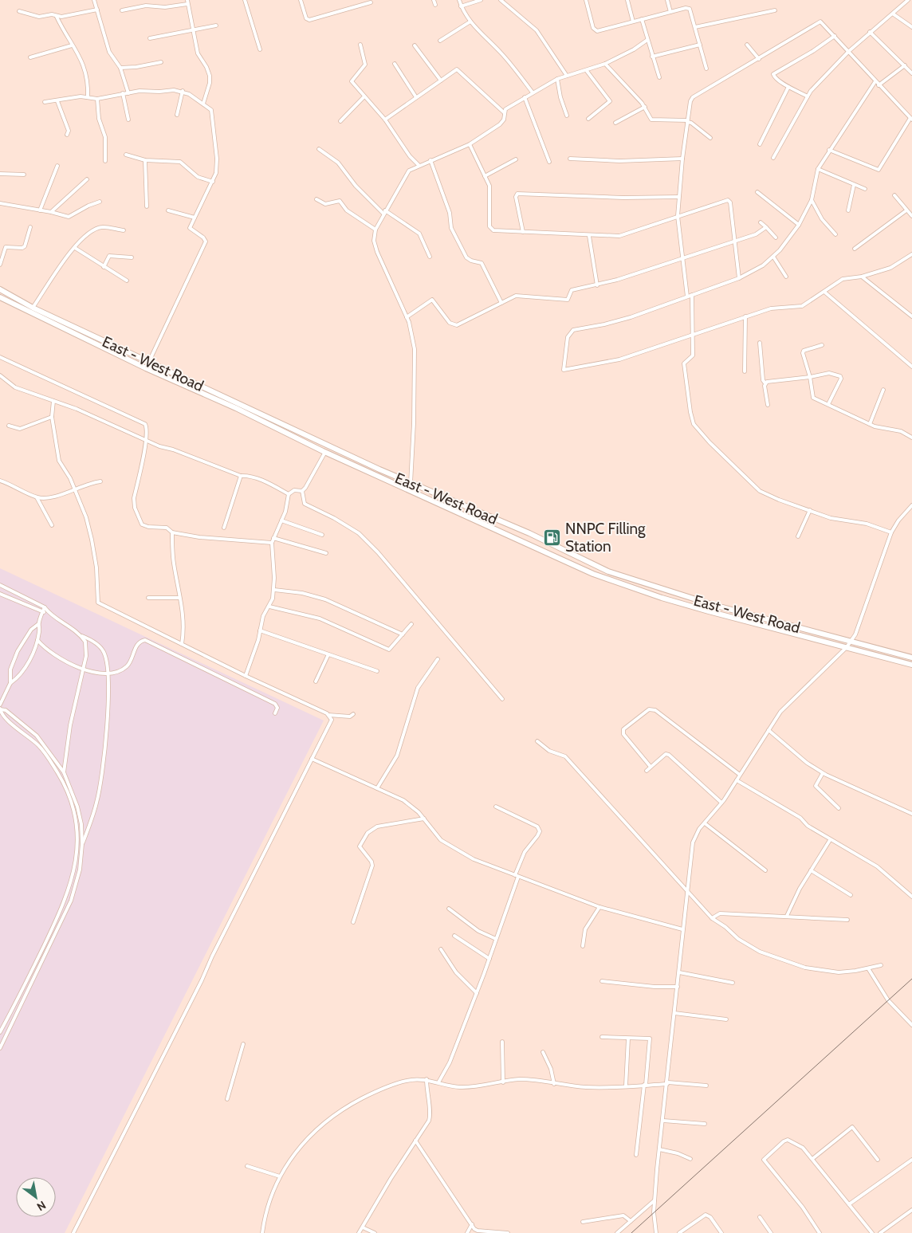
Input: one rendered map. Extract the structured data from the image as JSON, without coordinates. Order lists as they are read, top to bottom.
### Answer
{
  "streets": {
    "main road": ["East - West Road"]
  },
  "places": {
    "fuel station": ["NNPC Filling Station"]
  },
  "north": "bottom right"
}
